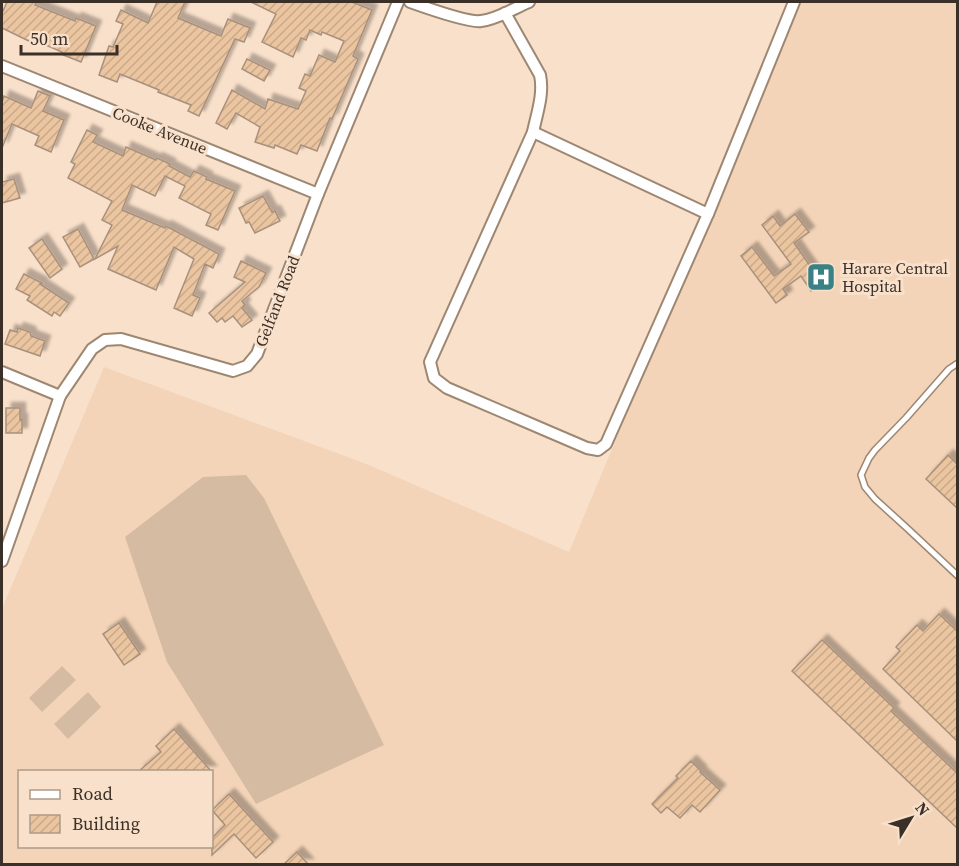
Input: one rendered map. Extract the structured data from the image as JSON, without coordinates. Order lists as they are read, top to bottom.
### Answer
{
  "streets": {
    "street": ["Cooke Avenue", "Gelfand Road"]
  },
  "crossings": [
    ["Cooke Avenue", "Gelfand Road"]
  ],
  "places": {
    "hospital": ["Harare Central Hospital"]
  },
  "legend": ["Road", "Building"],
  "scale_bar": "50 m",
  "north": "top right"
}
